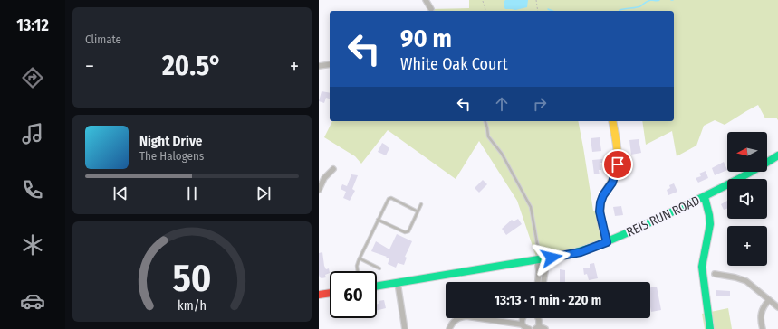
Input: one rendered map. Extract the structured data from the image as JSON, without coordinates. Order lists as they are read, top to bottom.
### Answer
{
  "streets": {
    "main road": ["REIS RUN ROAD"]
  },
  "north": "left",
  "page": {
    "tabs": "13:12",
    "tile": "Climate",
    "turn": ["90 m", "White Oak Court"],
    "heat": ["−", "20.5°", "+"],
    "song": ["Night Drive", "The Halogens"],
    "map_buttons": "+",
    "limit": "60",
    "trip": "13:13 · 1 min · 220 m",
    "gauge": ["50", "km/h"]
  }
}
